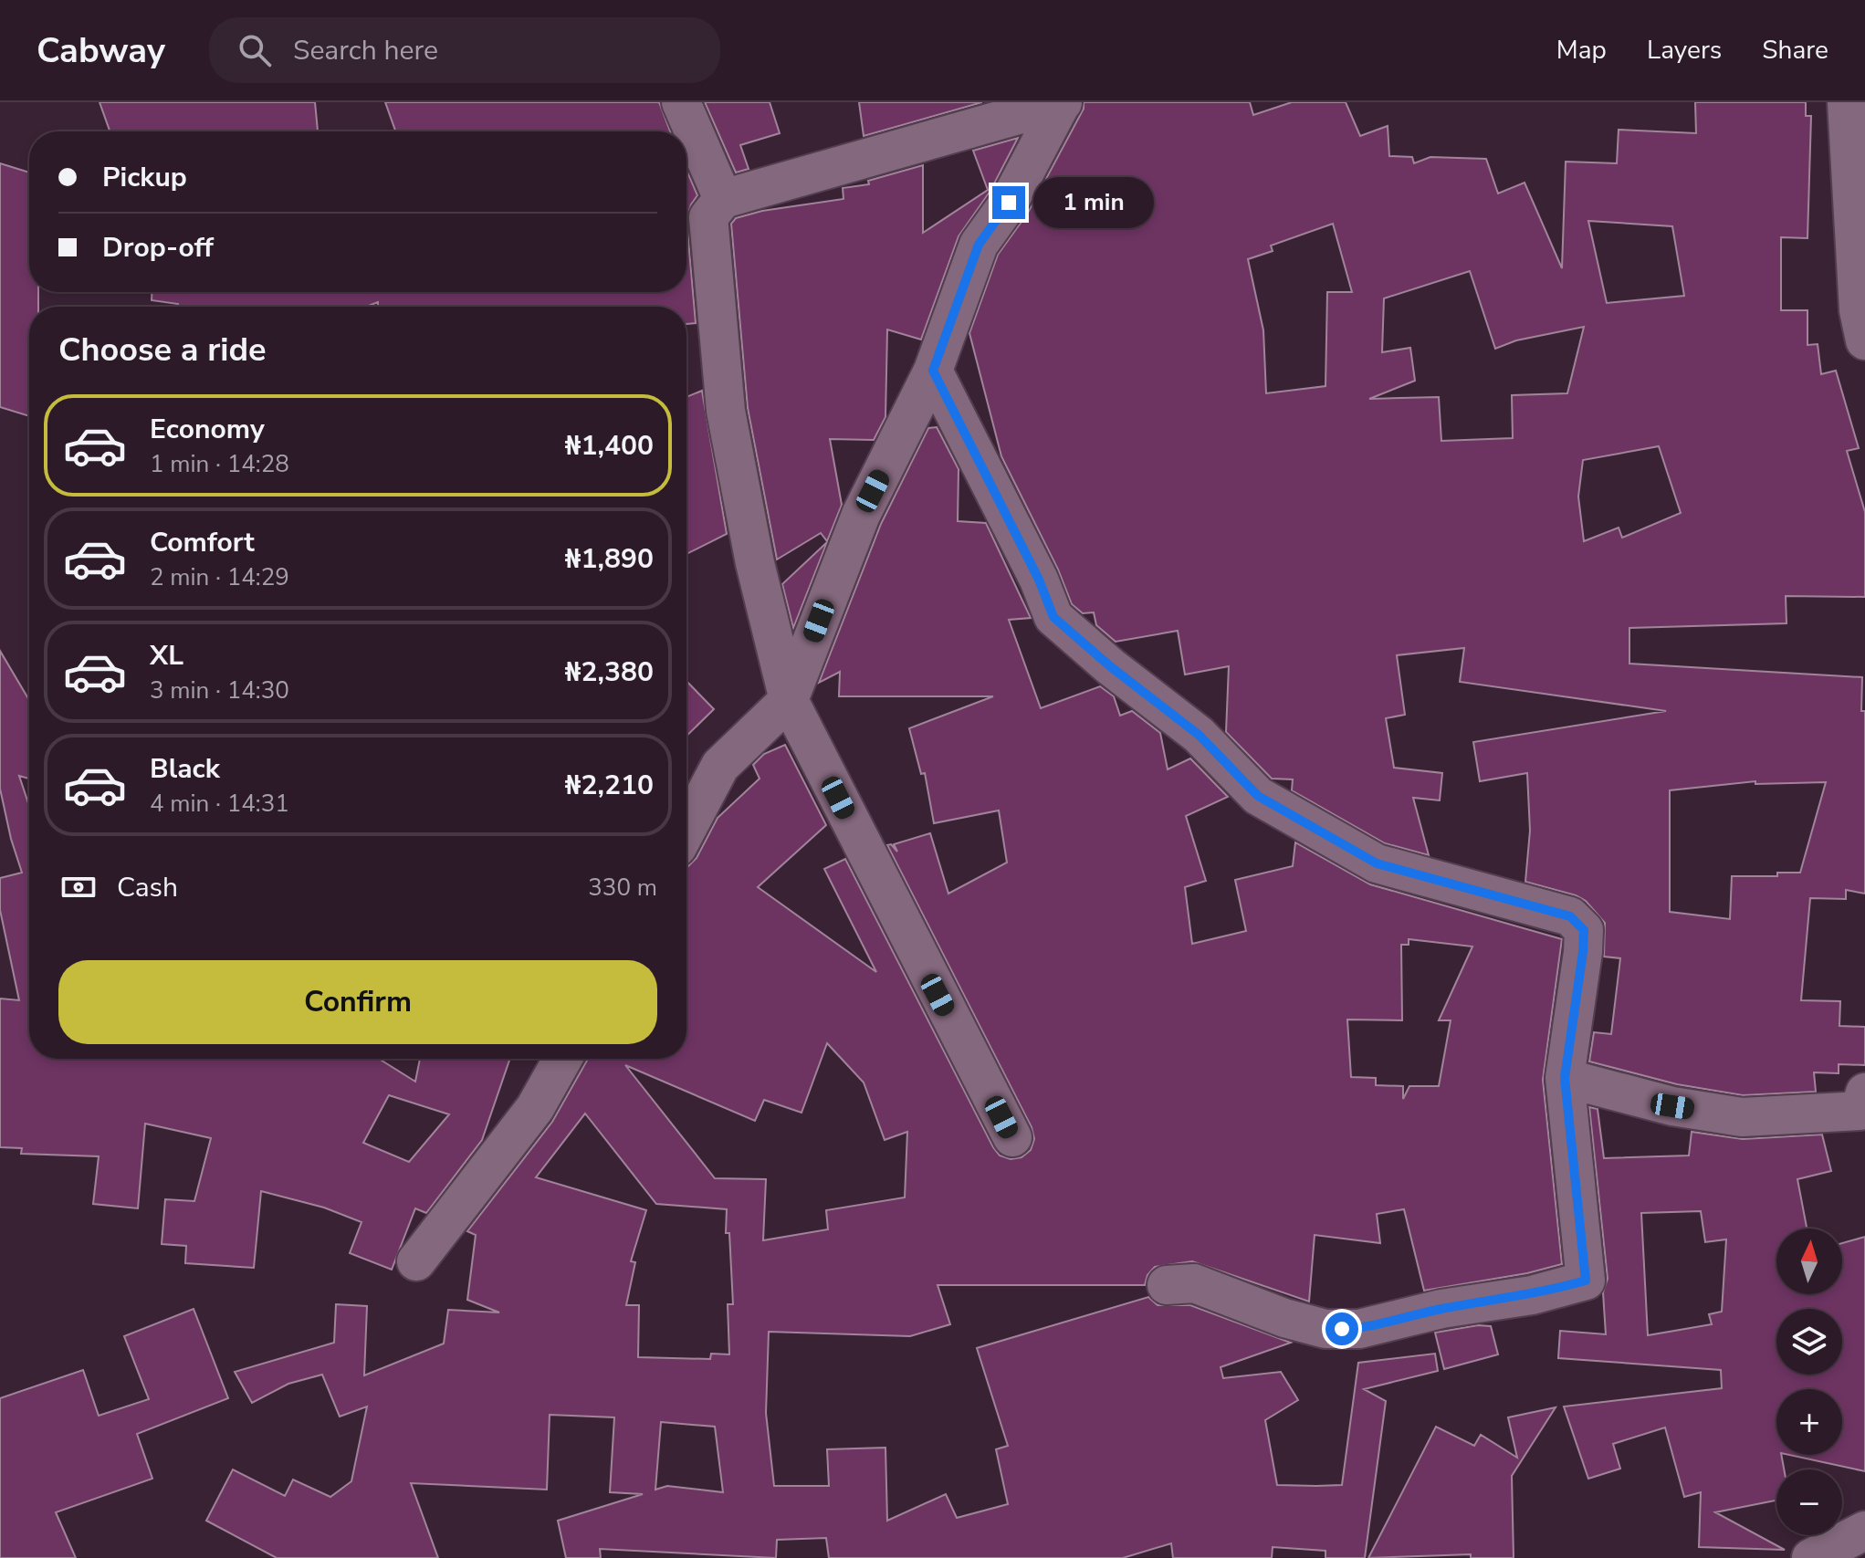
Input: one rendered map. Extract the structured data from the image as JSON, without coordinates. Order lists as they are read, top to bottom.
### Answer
{
  "north": "top",
  "page": {
    "header": "Cabway",
    "search": "Search here",
    "nav": ["Map", "Layers", "Share"],
    "banner": ["Pickup", "Drop-off"],
    "bubble": "1 min",
    "heading": "Choose a ride",
    "list": [
      {
        "name": "Economy",
        "note": "1 min · 14:28",
        "value": "₦1,400"
      },
      {
        "name": "Comfort",
        "note": "2 min · 14:29",
        "value": "₦1,890"
      },
      {
        "name": "XL",
        "note": "3 min · 14:30",
        "value": "₦2,380"
      },
      {
        "name": "Black",
        "note": "4 min · 14:31",
        "value": "₦2,210"
      }
    ],
    "pay": ["Cash", "330 m"],
    "buttons": "Confirm",
    "map_buttons": ["+", "−"]
  }
}
